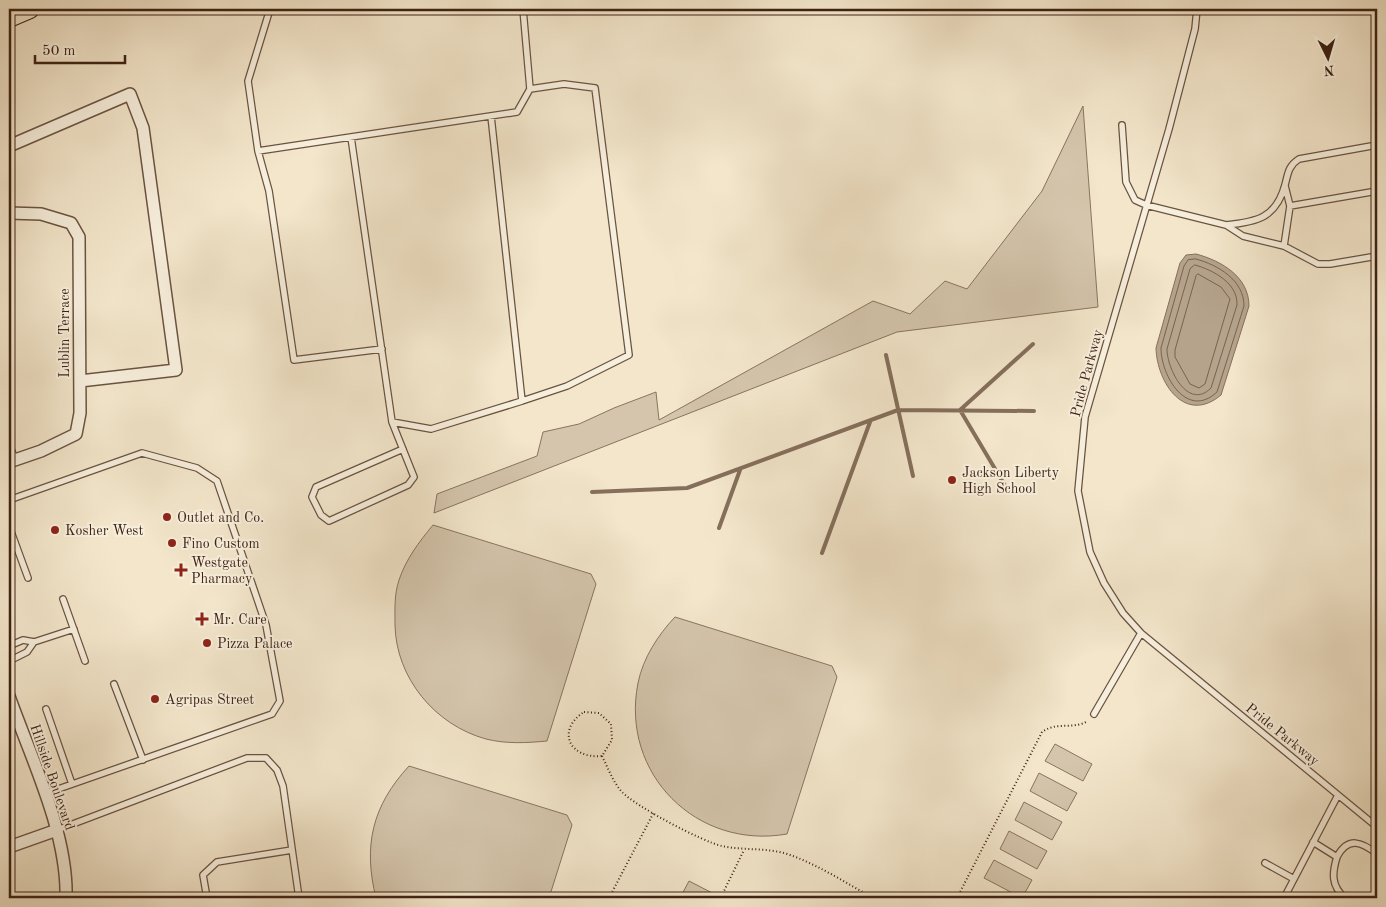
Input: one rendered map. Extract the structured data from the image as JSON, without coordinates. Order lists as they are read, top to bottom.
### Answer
{
  "streets": {
    "street": ["Lublin Terrace", "Hillside Boulevard"],
    "lane": ["Pride Parkway"]
  },
  "places": {
    "other": [
      "Jackson Liberty High School",
      "Outlet and Co.",
      "Kosher West",
      "Fino Custom",
      "Pizza Palace",
      "Agripas Street"
    ],
    "health": ["Westgate Pharmacy", "Mr. Care"]
  },
  "scale_bar": "50 m",
  "north": "bottom"
}
